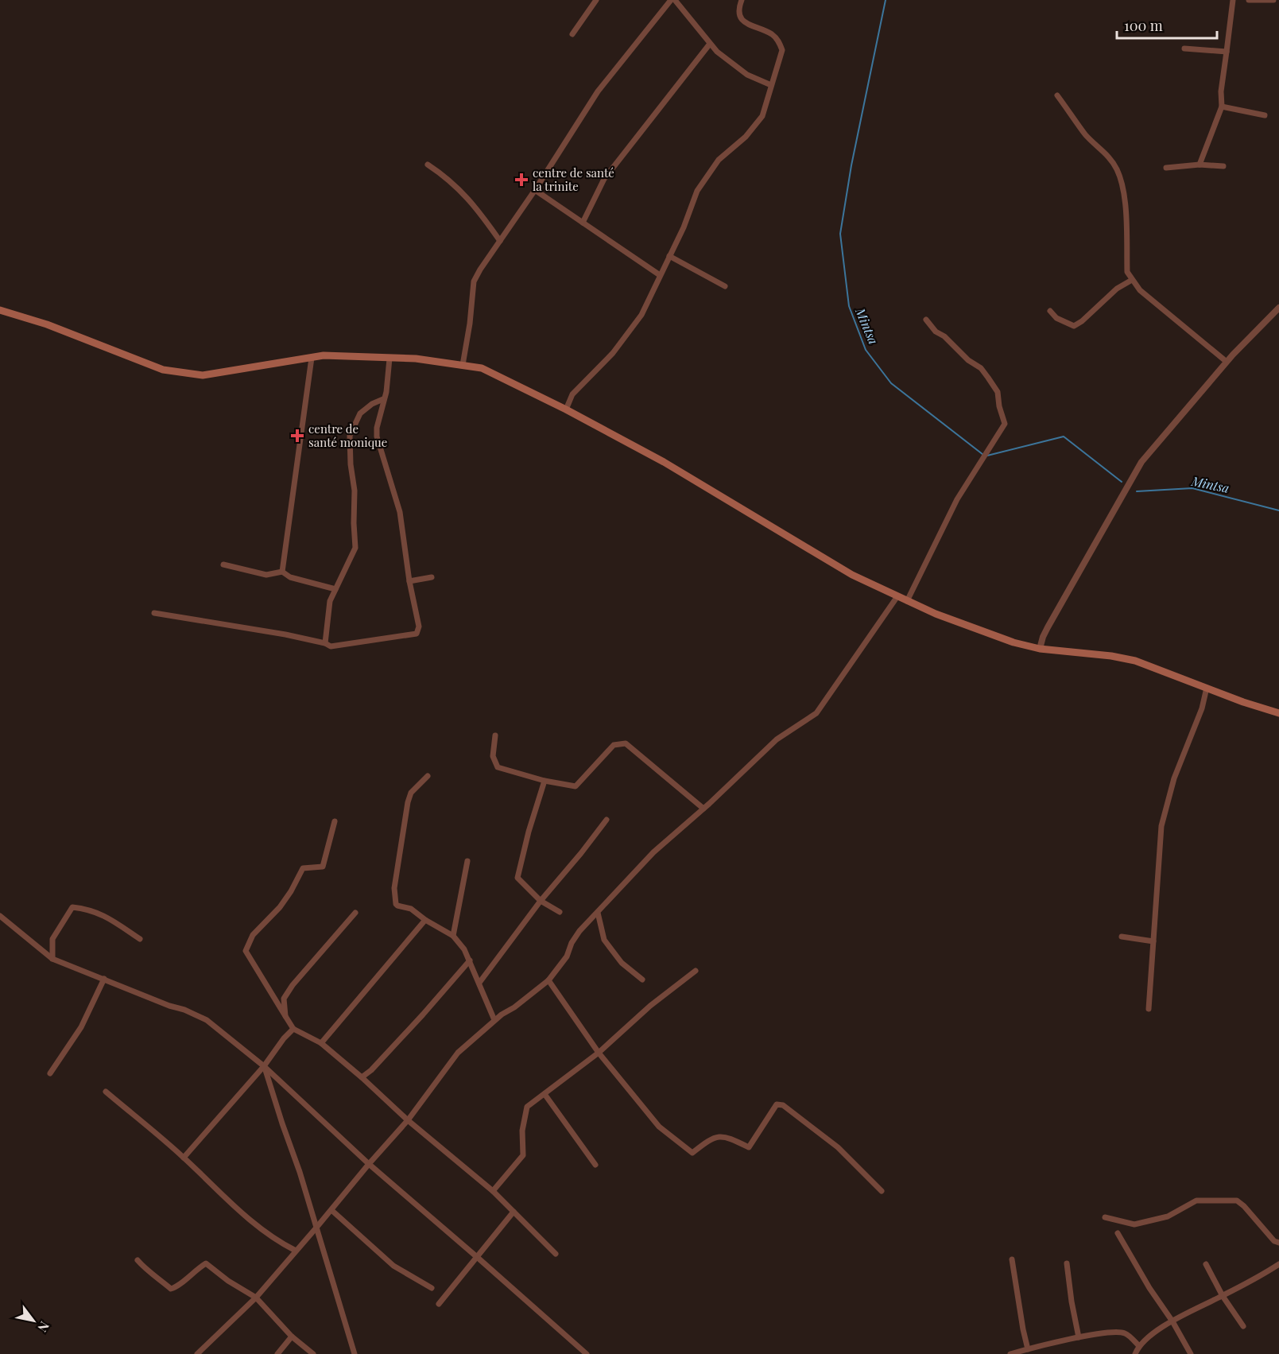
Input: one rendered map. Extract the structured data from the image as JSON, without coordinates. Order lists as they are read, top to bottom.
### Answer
{
  "water": ["Mintsa"],
  "places": {
    "health": ["centre de santé la trinite", "centre de santé monique"]
  },
  "scale_bar": "100 m",
  "north": "bottom right"
}
